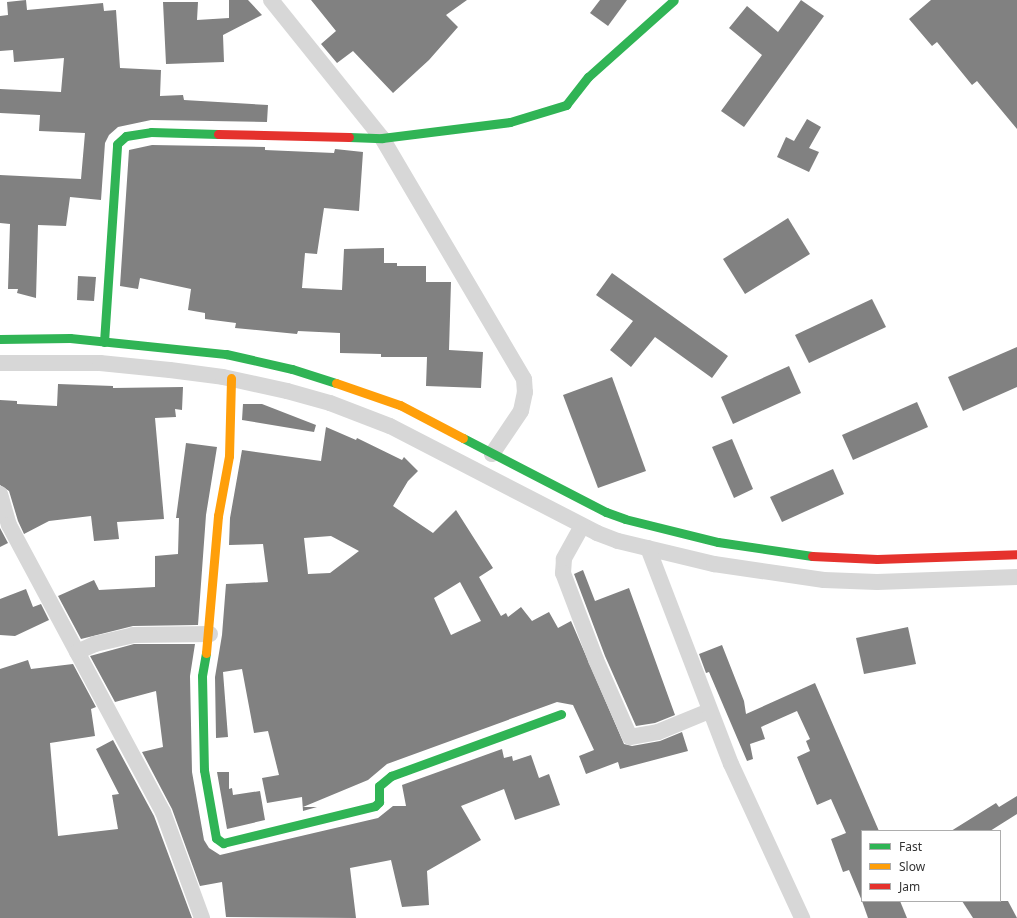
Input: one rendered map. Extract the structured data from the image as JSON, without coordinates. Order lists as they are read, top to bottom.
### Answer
{
  "legend": ["Fast", "Slow", "Jam"]
}
